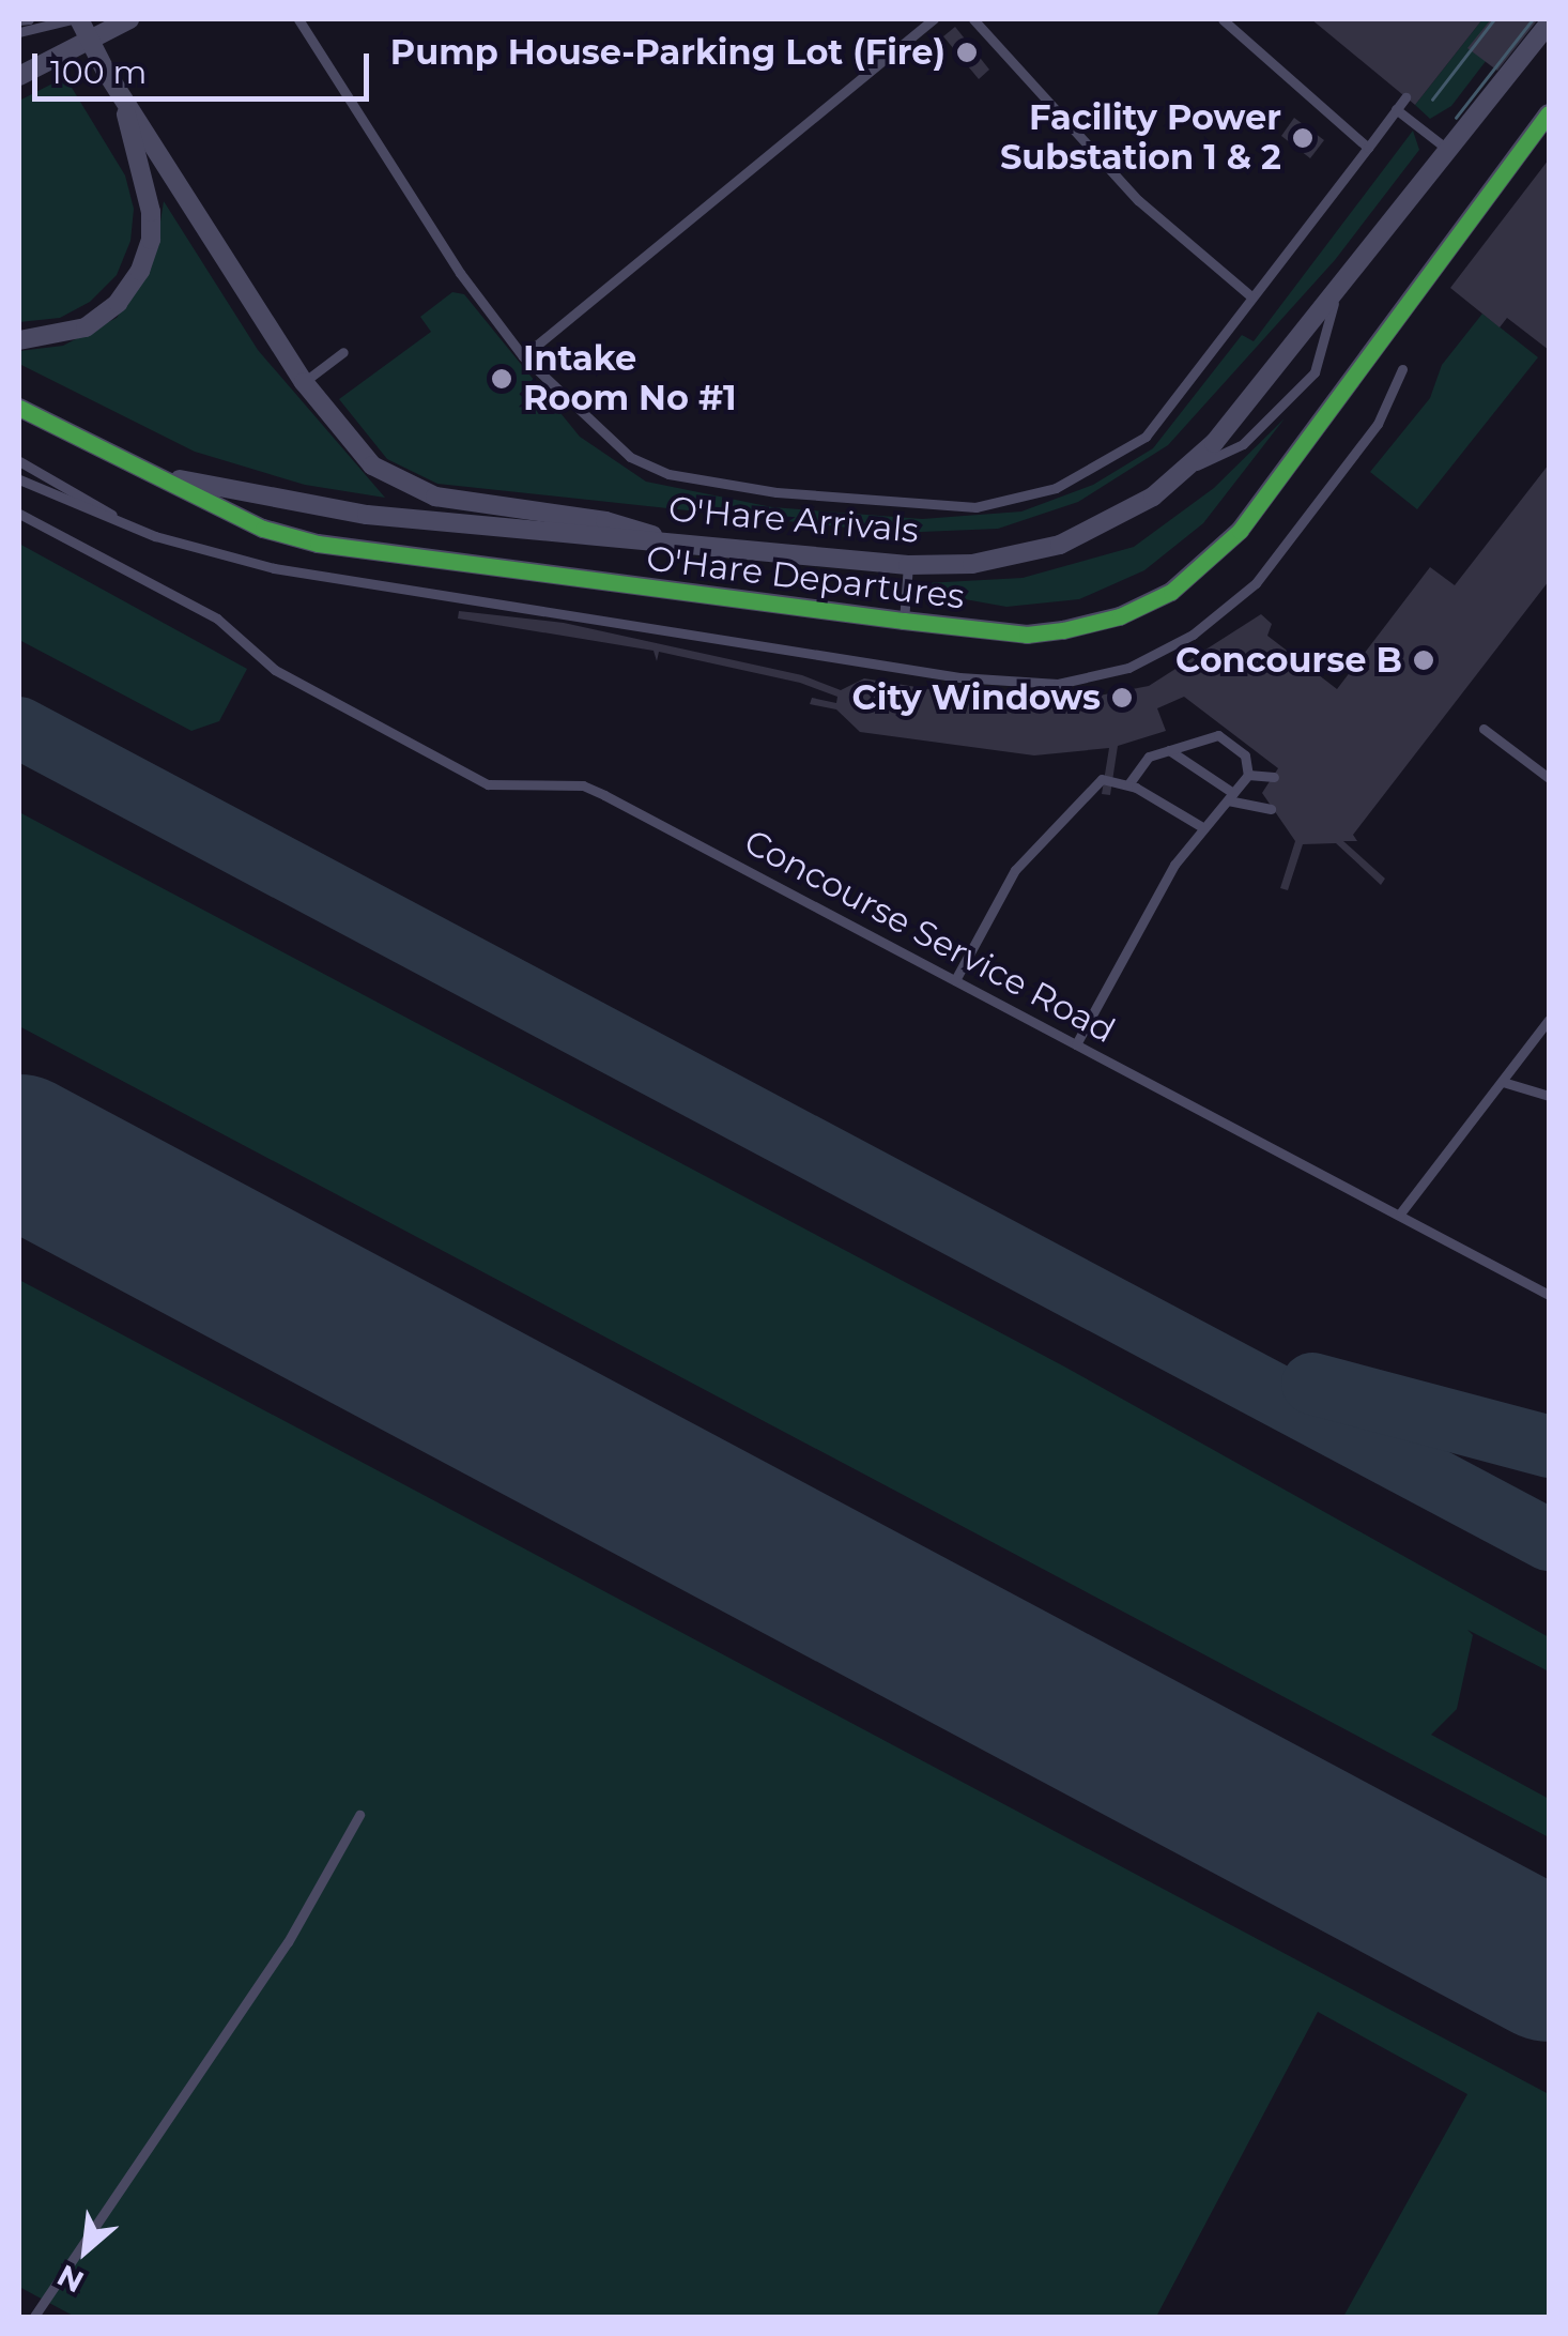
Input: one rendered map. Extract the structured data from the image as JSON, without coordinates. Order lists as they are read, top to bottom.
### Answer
{
  "streets": {
    "street": ["O'Hare Arrivals", "O'Hare Departures"],
    "lane": ["Concourse Service Road"]
  },
  "crossings": [
    ["O'Hare Arrivals", "O'Hare Departures"]
  ],
  "places": [
    "Pump House-Parking Lot (Fire)",
    "Facility Power Substation 1 & 2",
    "Intake Room No #1",
    "Concourse B",
    "City Windows"
  ],
  "scale_bar": "100 m",
  "north": "bottom left"
}
